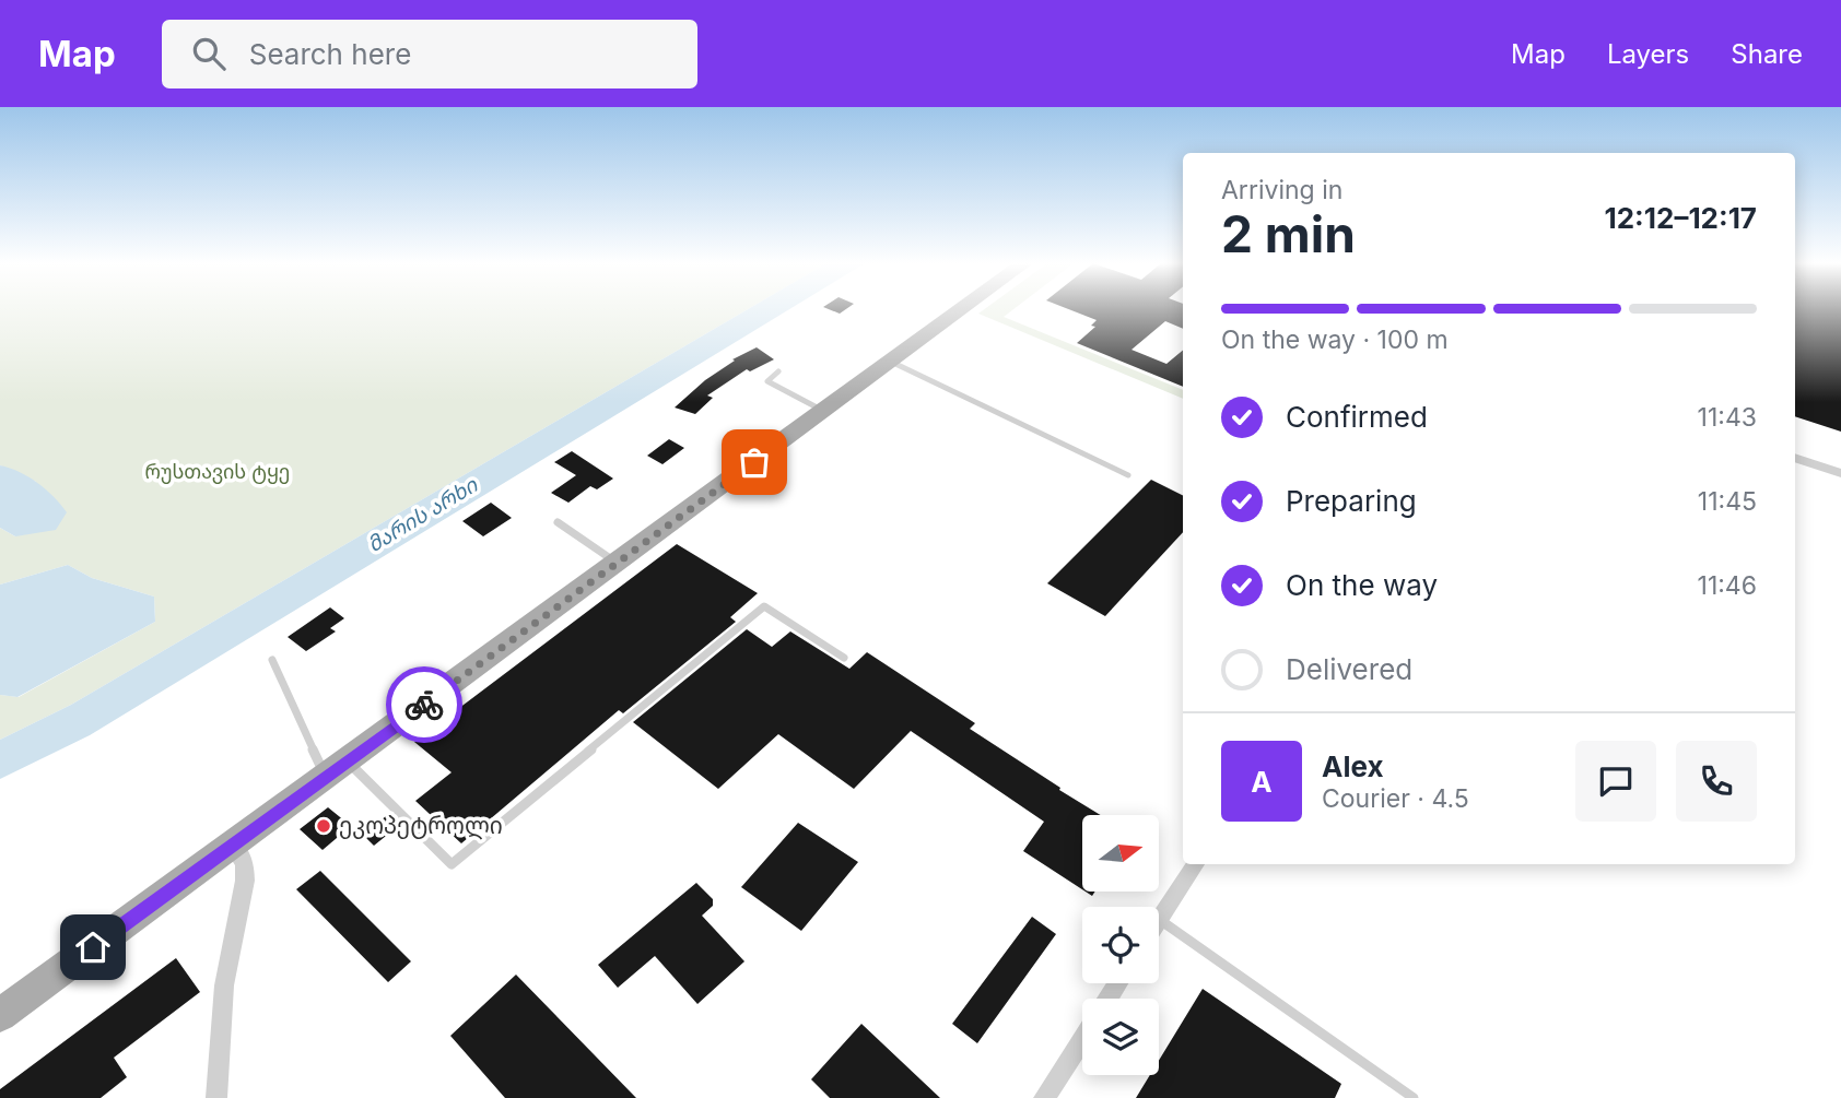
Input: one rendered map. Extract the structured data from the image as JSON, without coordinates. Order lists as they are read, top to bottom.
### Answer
{
  "water": ["მარის არხი"],
  "parks": ["რუსთავის ტყე"],
  "places": ["ეკოპეტროლი"],
  "north": "right",
  "page": {
    "header": "Map",
    "search": "Search here",
    "nav": ["Map", "Layers", "Share"],
    "heading": ["2 min", "Arriving in", "12:12–12:17"],
    "panel": ["Alex", "Courier · 4.5"],
    "bar": "On the way · 100 m",
    "list": [
      ["Confirmed", "11:43"],
      ["Preparing", "11:45"],
      ["On the way", "11:46"],
      "Delivered"
    ],
    "round": "A"
  }
}
